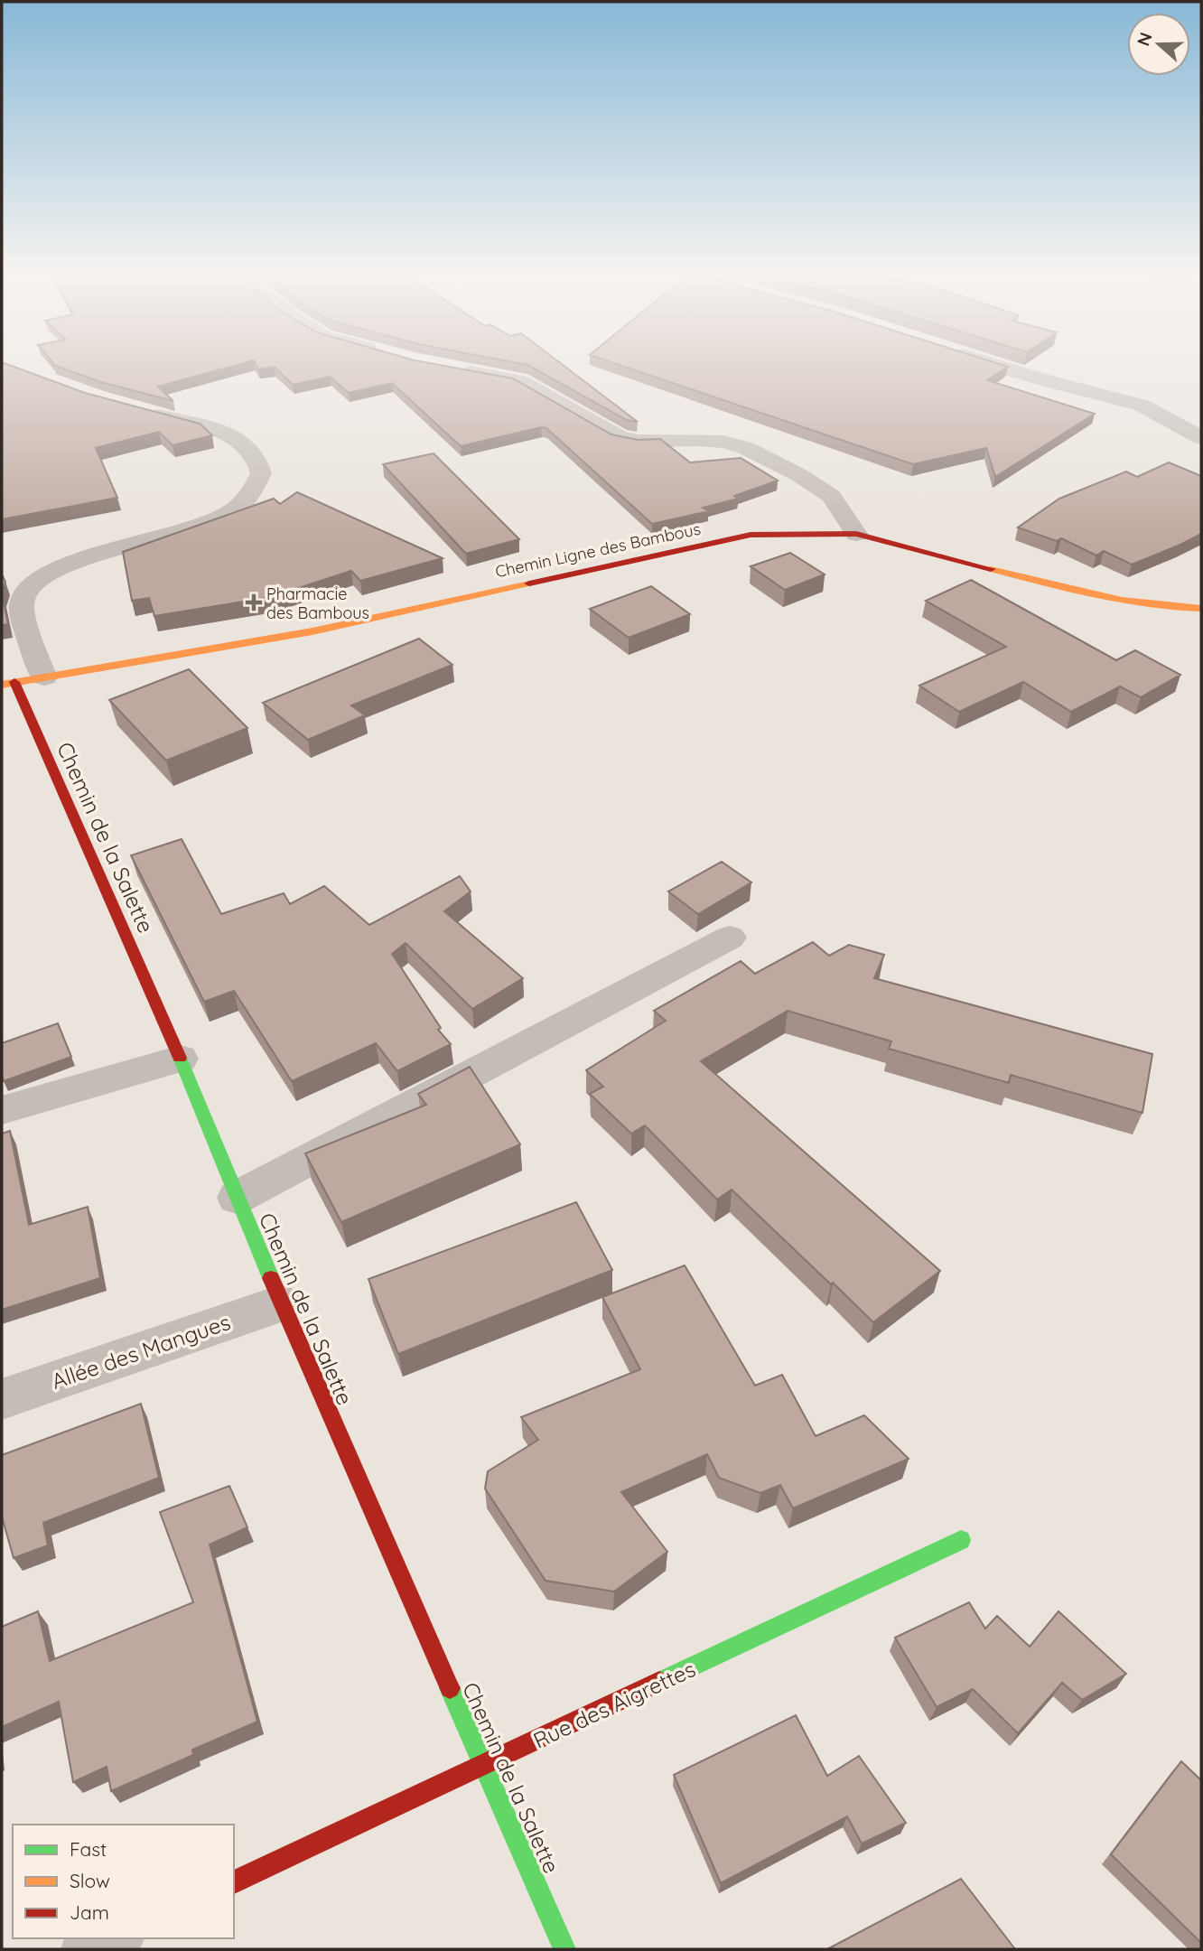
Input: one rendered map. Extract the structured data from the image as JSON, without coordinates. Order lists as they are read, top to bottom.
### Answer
{
  "streets": {
    "street": [
      "Chemin Ligne des Bambous",
      "Chemin de la Salette",
      "Allée des Mangues",
      "Rue des Aigrettes"
    ]
  },
  "crossings": [
    ["Chemin Ligne des Bambous", "Chemin de la Salette"],
    ["Chemin de la Salette", "Allée des Mangues"],
    ["Chemin de la Salette", "Rue des Aigrettes"]
  ],
  "places": {
    "health": ["Pharmacie des Bambous"]
  },
  "legend": ["Fast", "Slow", "Jam"],
  "north": "left"
}
